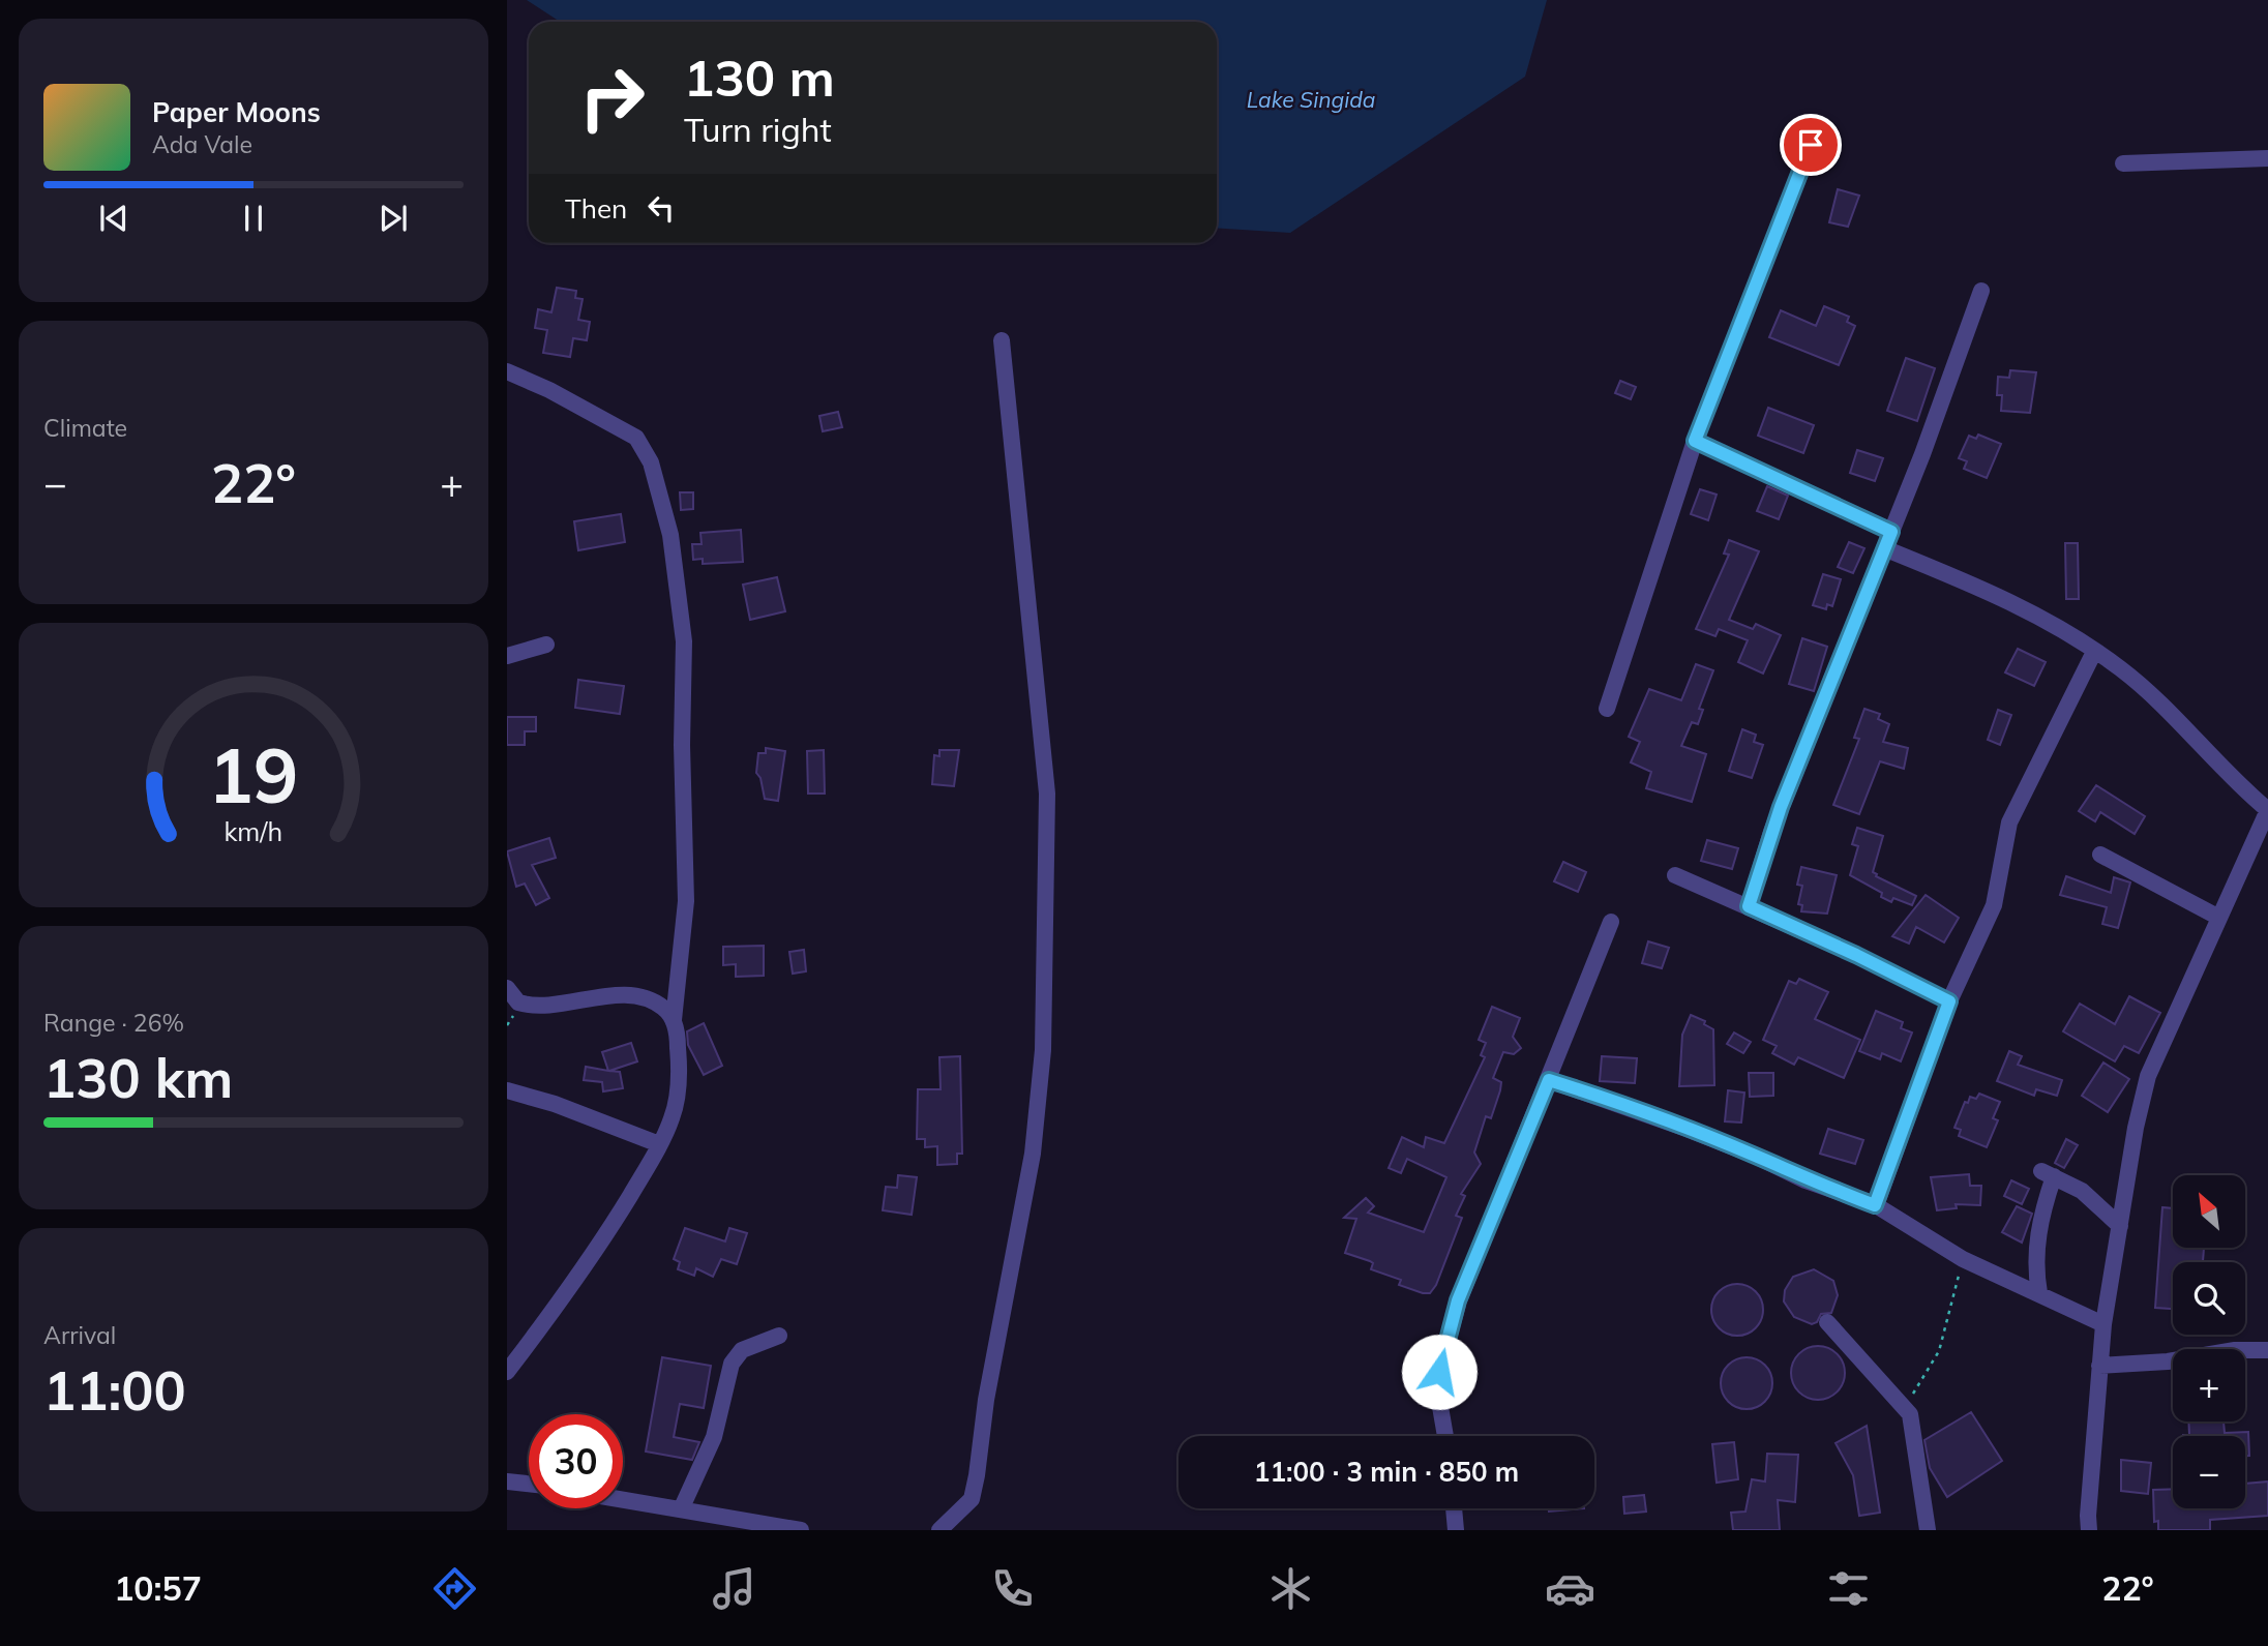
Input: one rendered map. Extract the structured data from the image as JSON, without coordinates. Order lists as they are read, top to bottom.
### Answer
{
  "water": ["Lake Singida"],
  "north": "top left",
  "page": {
    "turn": ["130 m", "Turn right"],
    "song": ["Paper Moons", "Ada Vale"],
    "then": "Then",
    "tile": [
      "Climate",
      ["Range · 26%", "130 km"],
      ["Arrival", "11:00"]
    ],
    "heat": ["−", "22°", "+"],
    "map_buttons": ["+", "−"],
    "limit": "30",
    "trip": "11:00 · 3 min · 850 m",
    "tabs": ["10:57", "22°"],
    "gauge": ["19", "km/h"]
  }
}
